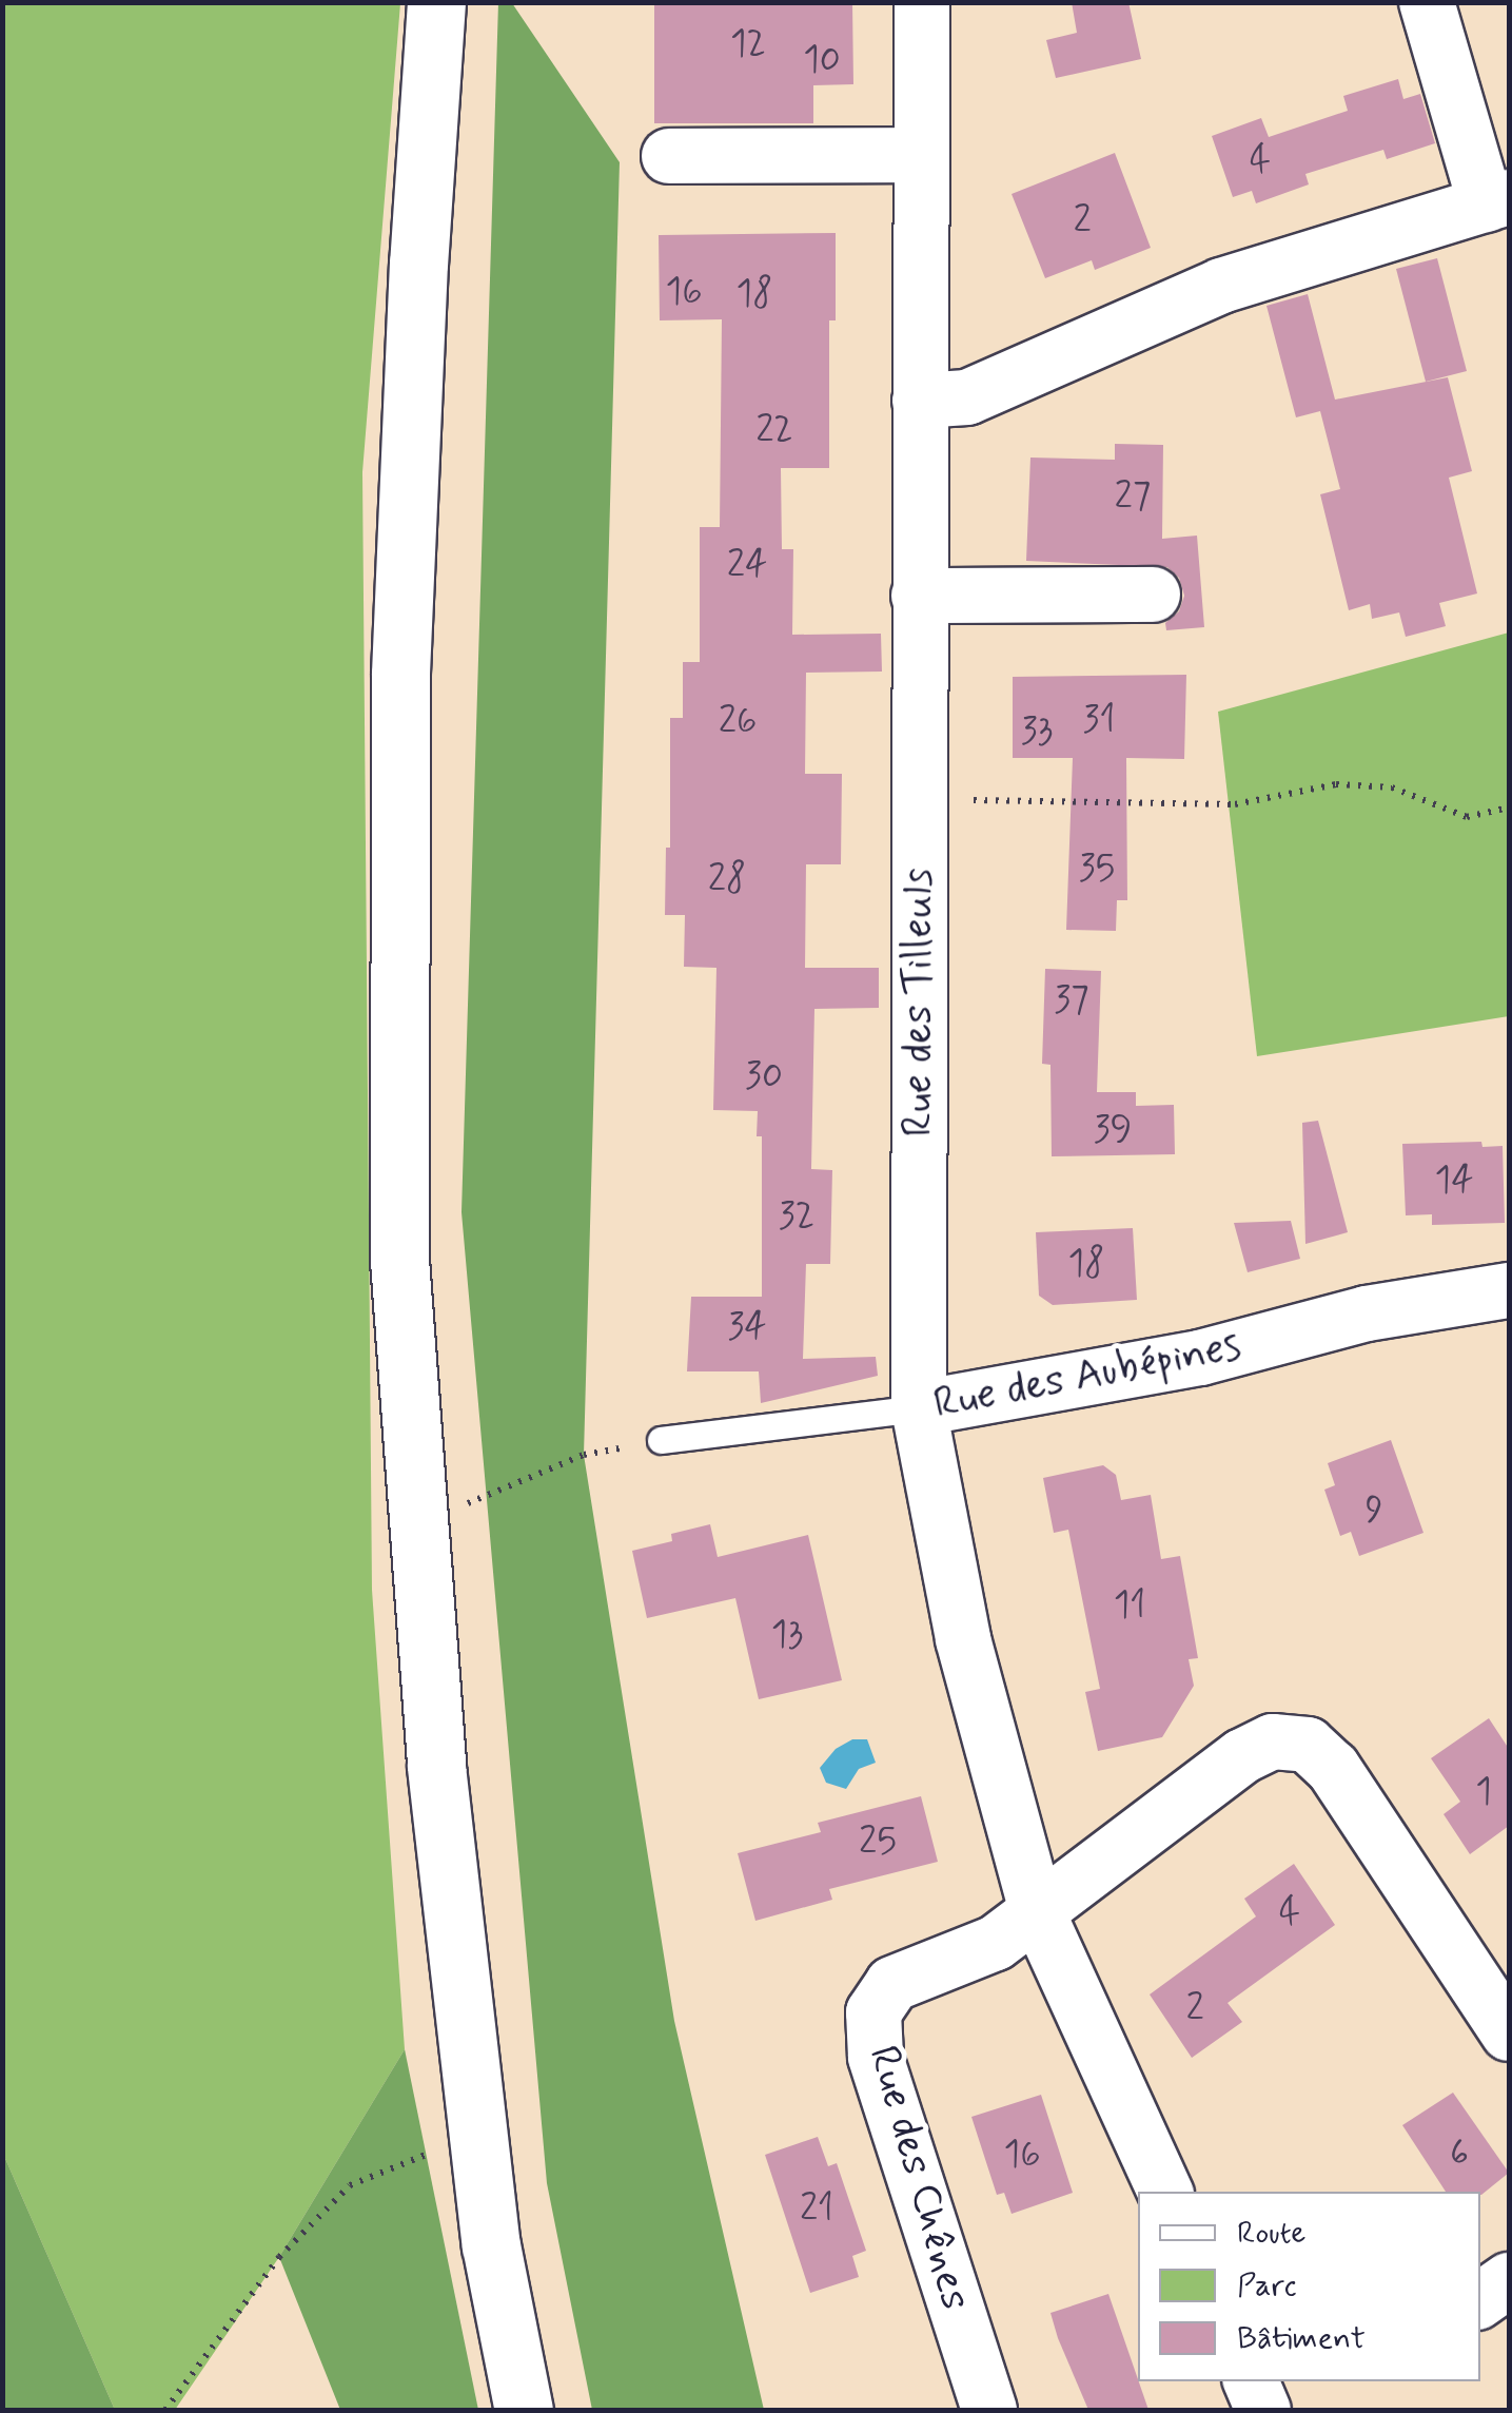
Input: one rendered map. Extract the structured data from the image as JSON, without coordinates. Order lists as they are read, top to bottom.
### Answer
{
  "streets": {
    "street": ["Rue des Tilleuls", "Rue des Aubépines", "Rue des Chênes"]
  },
  "crossings": [
    ["Rue des Tilleuls", "Rue des Aubépines"],
    ["Rue des Tilleuls", "Rue des Chênes"]
  ],
  "house_numbers": [
    "12",
    "10",
    "4",
    "2",
    "16",
    "18",
    "22",
    "27",
    "24",
    "31",
    "26",
    "33",
    "35",
    "28",
    "37",
    "30",
    "39",
    "14",
    "32",
    "18",
    "34",
    "9",
    "11",
    "13",
    "1",
    "25",
    "4",
    "2",
    "6",
    "16",
    "21"
  ],
  "legend": ["Route", "Parc", "Bâtiment"]
}
